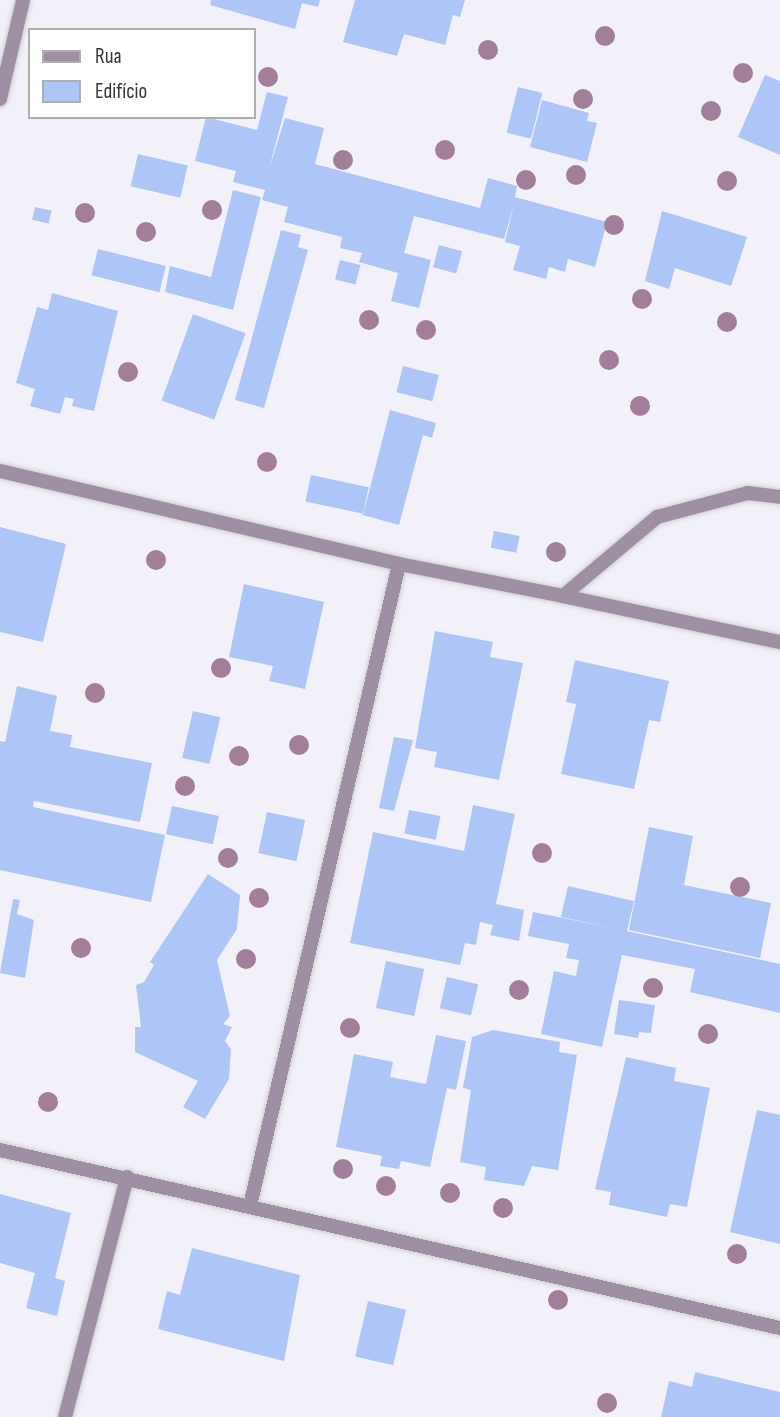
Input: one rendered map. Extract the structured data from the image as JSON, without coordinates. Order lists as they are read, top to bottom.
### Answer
{
  "legend": ["Rua", "Edifício"]
}
